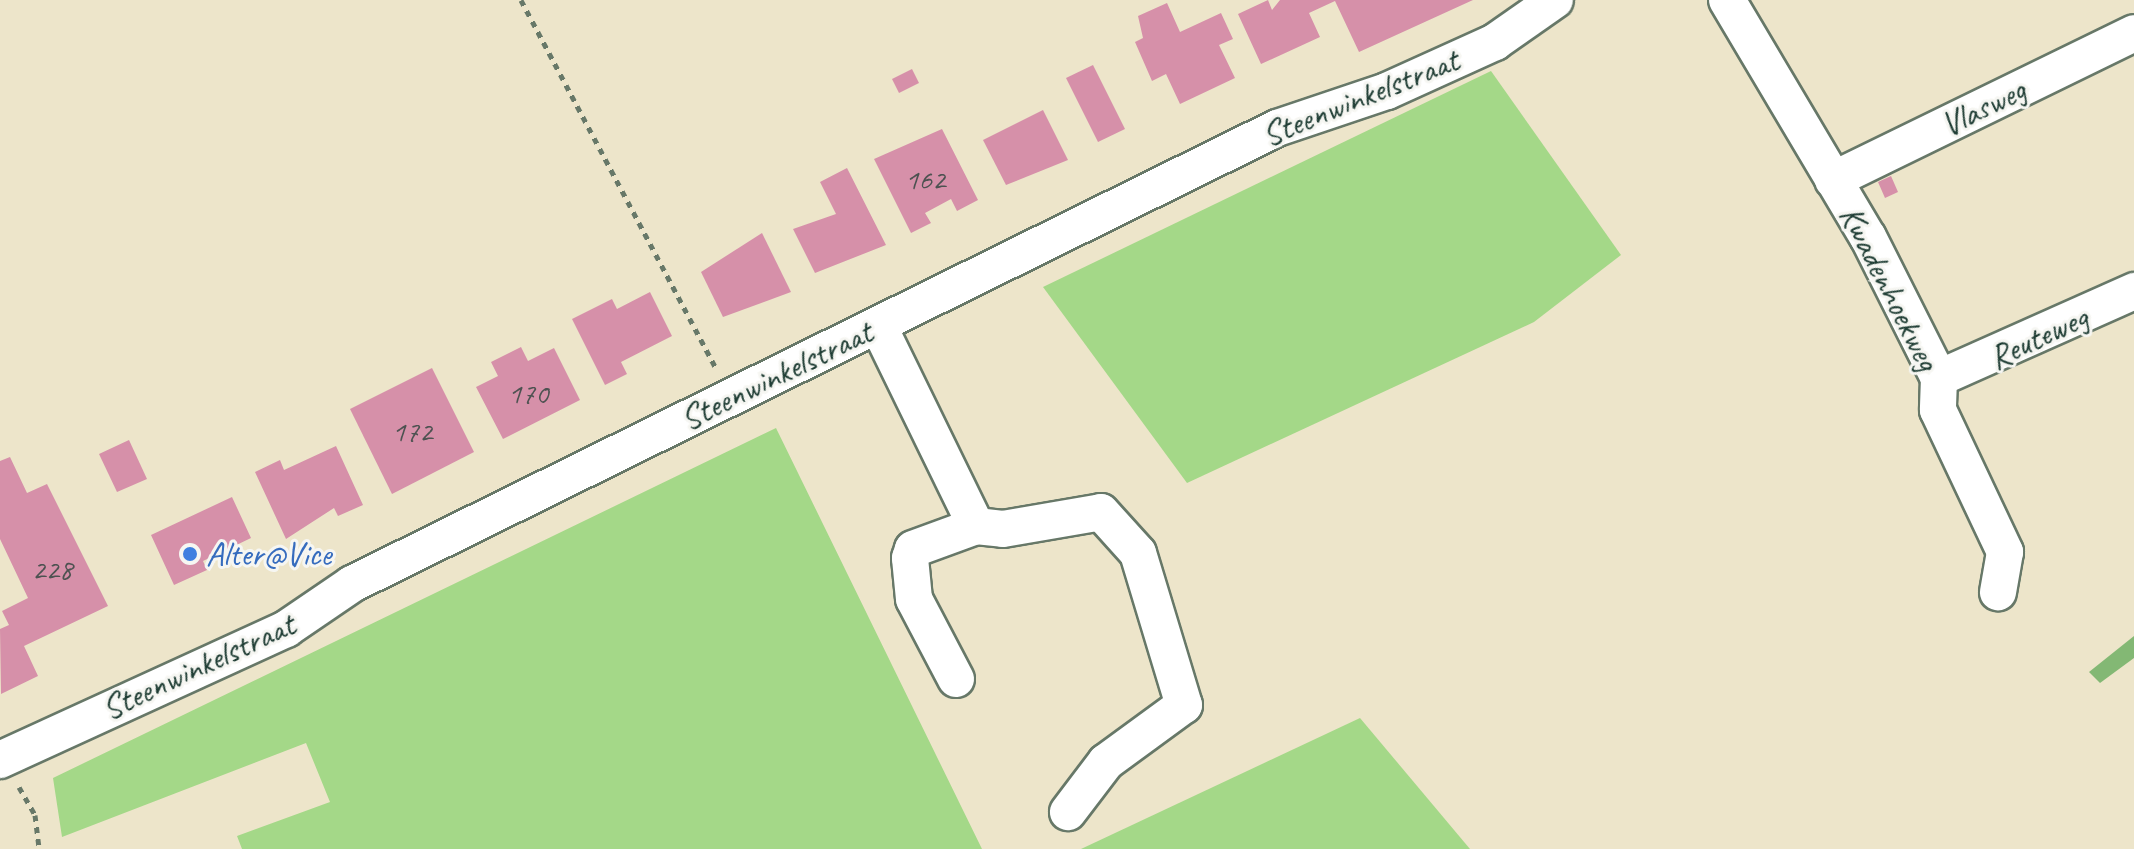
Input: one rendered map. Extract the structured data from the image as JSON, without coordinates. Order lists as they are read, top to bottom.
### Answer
{
  "streets": {
    "street": [
      "Steenwinkelstraat",
      "Vlasweg",
      "Kwadenhoekweg",
      "Reuteweg"
    ]
  },
  "crossings": [
    ["Vlasweg", "Kwadenhoekweg"],
    ["Kwadenhoekweg", "Reuteweg"]
  ],
  "places": ["Alter@Vice"],
  "house_numbers": [
    "162",
    "170",
    "172",
    "228"
  ]
}
